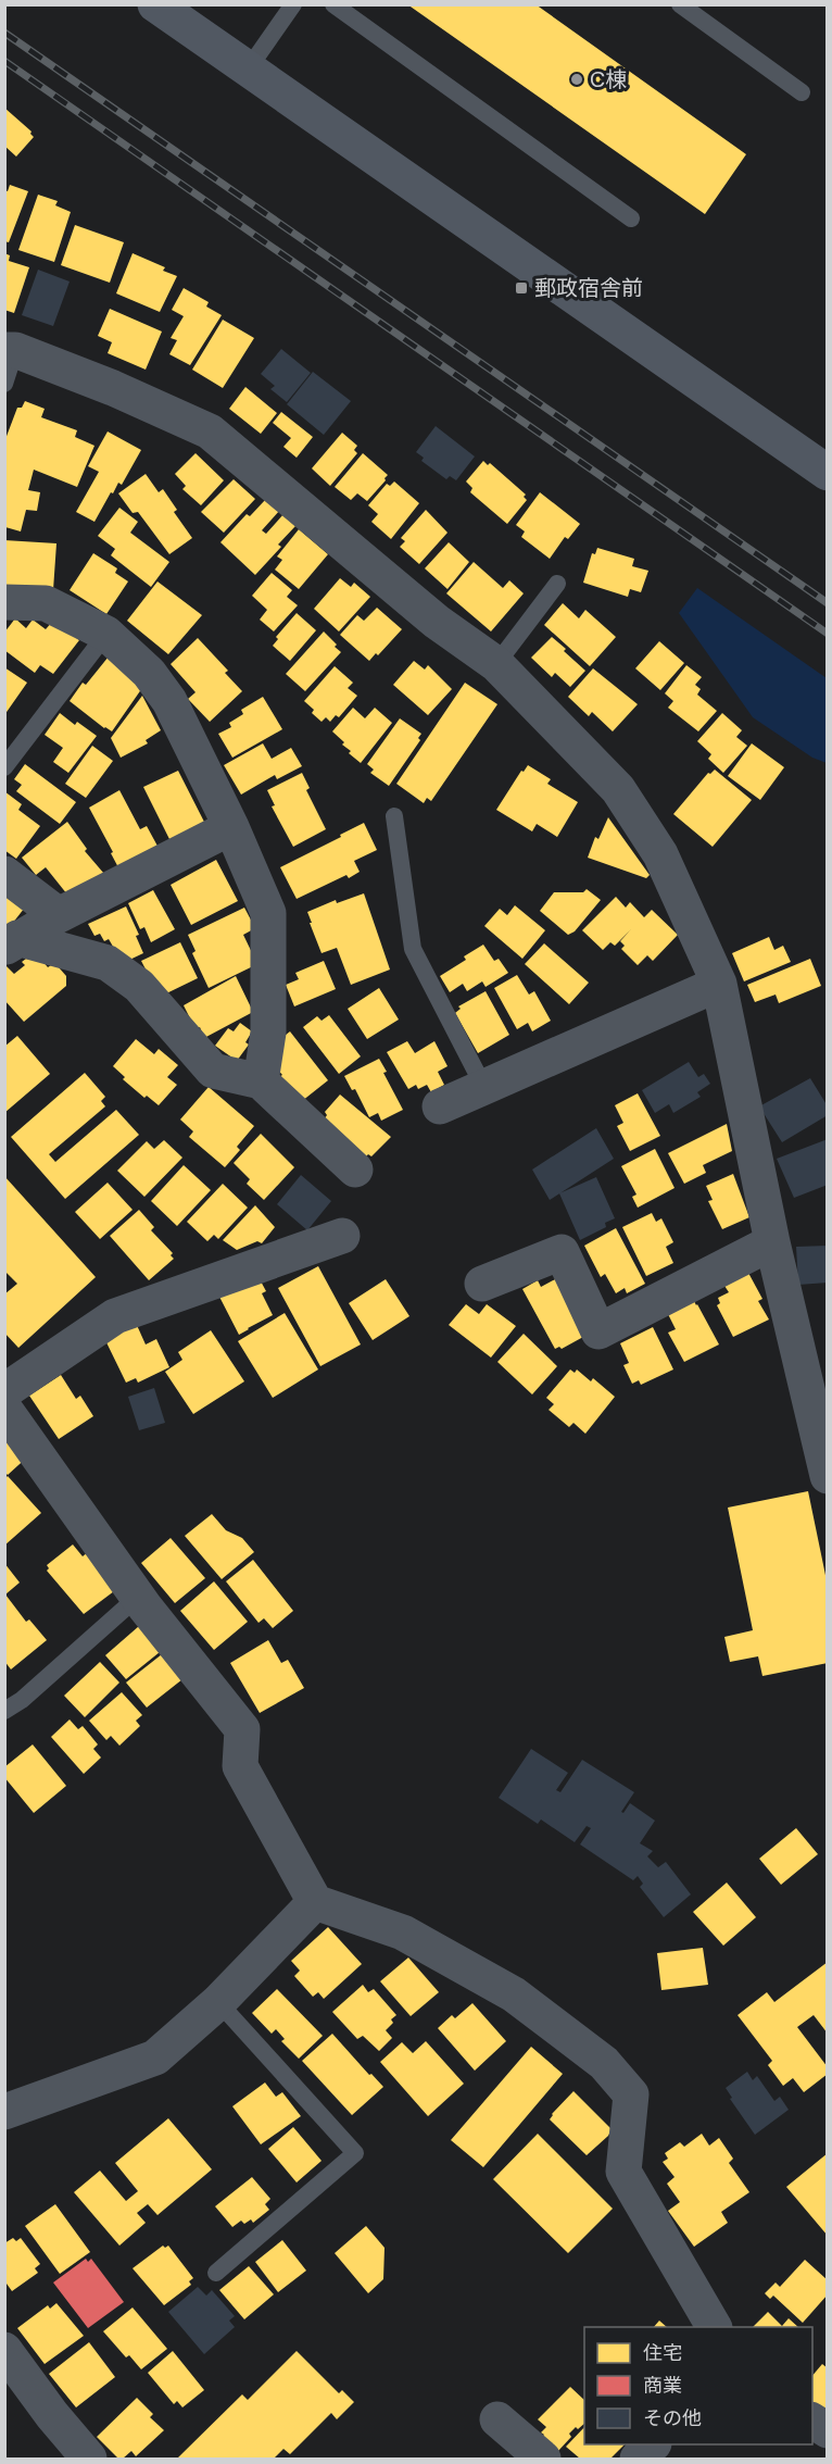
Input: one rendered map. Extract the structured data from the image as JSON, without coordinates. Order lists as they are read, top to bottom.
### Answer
{
  "places": {
    "other": ["C棟"],
    "transit": ["郵政宿舎前"]
  },
  "legend": ["住宅", "商業", "その他"]
}
